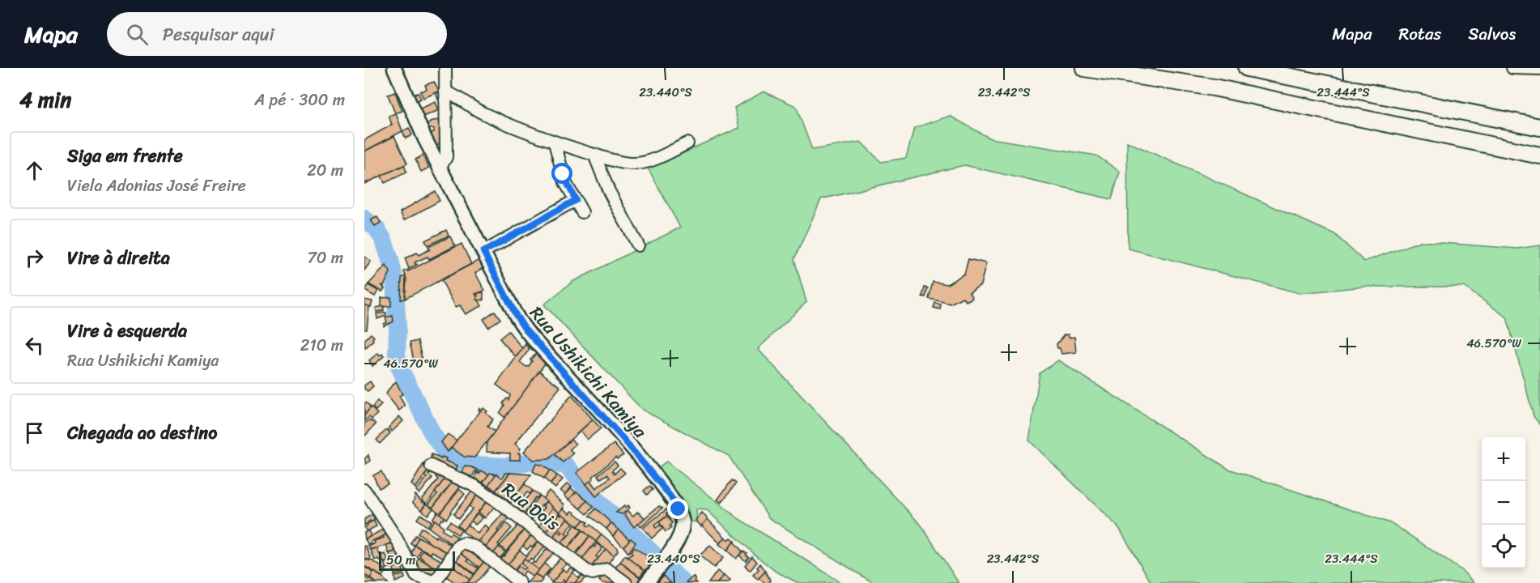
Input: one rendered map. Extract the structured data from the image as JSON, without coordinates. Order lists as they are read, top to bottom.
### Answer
{
  "streets": {
    "main road": ["Rua Ushikichi Kamiya"],
    "street": ["Rua Dois"]
  },
  "scale_bar": "50 m",
  "page": {
    "header": "Mapa",
    "search": "Pesquisar aqui",
    "nav": ["Mapa", "Rotas", "Salvos"],
    "heading": ["4 min", "A pé · 300 m"],
    "list": [
      ["Siga em frente", "Viela Adonias José Freire", "20 m"],
      ["Vire à direita", "70 m"],
      ["Vire à esquerda", "Rua Ushikichi Kamiya", "210 m"],
      "Chegada ao destino"
    ],
    "map_buttons": ["+", "−"],
    "scale": "50 m"
  },
  "coordinates": [
    "23.440°S",
    "23.442°S",
    "23.444°S",
    "46.570°W"
  ]
}
